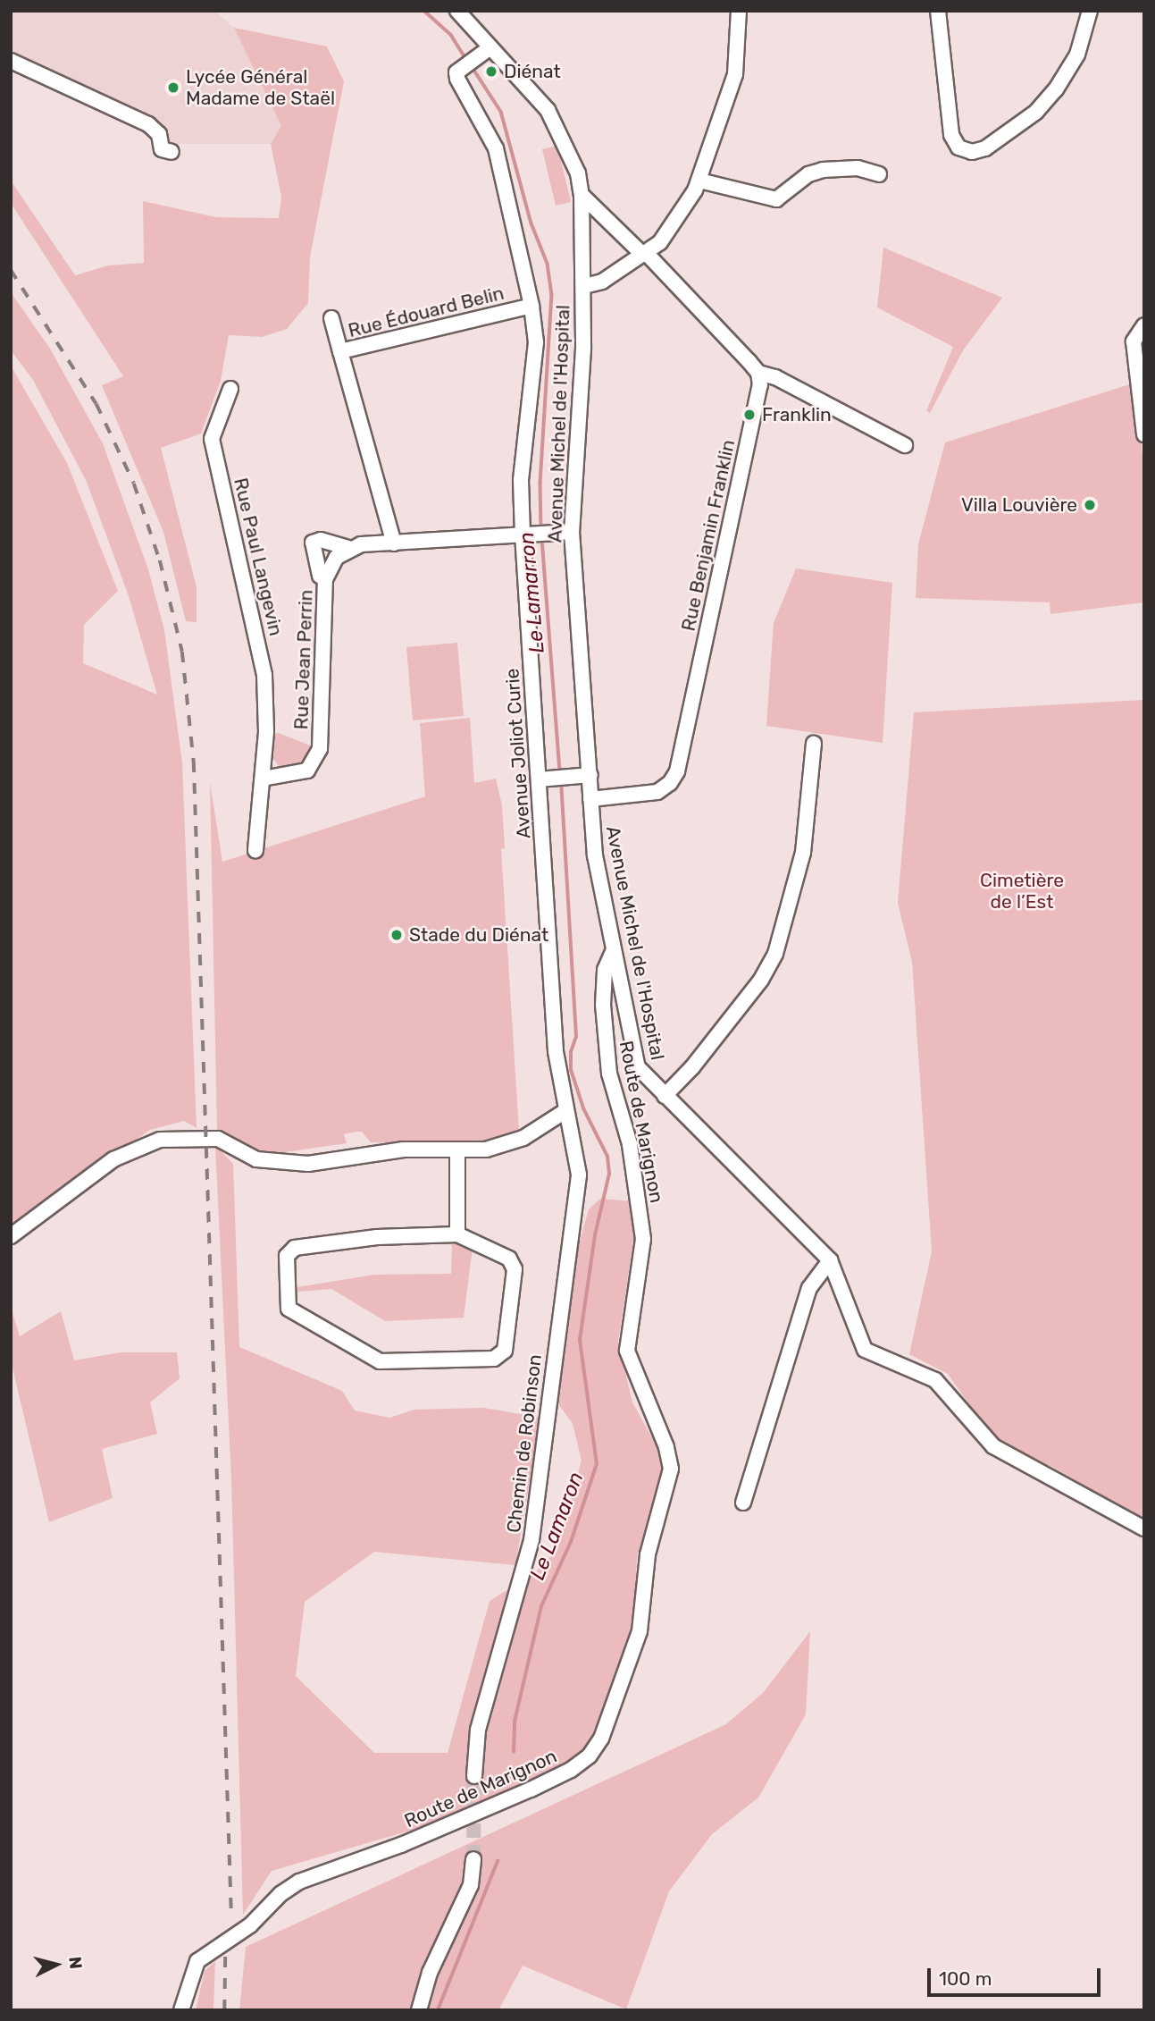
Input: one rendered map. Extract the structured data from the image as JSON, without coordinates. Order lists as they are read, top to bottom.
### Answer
{
  "streets": {
    "street": [
      "Rue Édouard Belin",
      "Avenue Michel de l'Hospital",
      "Rue Benjamin Franklin",
      "Rue Paul Langevin",
      "Rue Jean Perrin",
      "Avenue Joliot Curie",
      "Route de Marignon",
      "Chemin de Robinson"
    ]
  },
  "crossings": [
    ["Rue Édouard Belin", "Avenue Joliot Curie"],
    ["Avenue Michel de l'Hospital", "Rue Benjamin Franklin"],
    ["Avenue Michel de l'Hospital", "Avenue Joliot Curie"],
    ["Avenue Michel de l'Hospital", "Route de Marignon"],
    ["Rue Paul Langevin", "Rue Jean Perrin"],
    ["Avenue Joliot Curie", "Chemin de Robinson"]
  ],
  "water": ["Le Lamarron", "Le Lamaron"],
  "parks": ["Cimetière de l’Est"],
  "places": [
    "Diénat",
    "Lycée Général Madame de Staël",
    "Franklin",
    "Villa Louvière",
    "Stade du Diénat"
  ],
  "scale_bar": "100 m",
  "north": "right"
}
